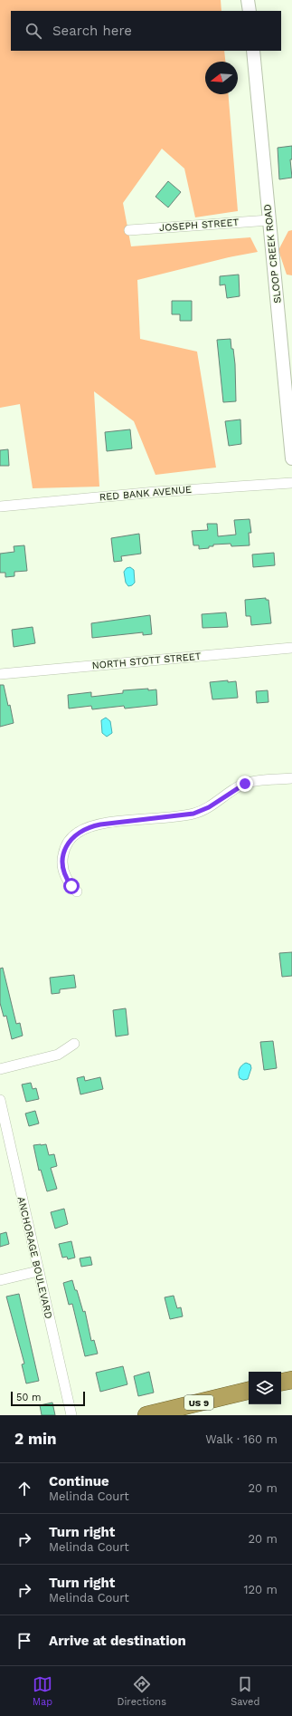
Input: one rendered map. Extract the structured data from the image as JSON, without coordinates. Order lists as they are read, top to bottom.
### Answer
{
  "streets": {
    "highway": ["US 9"],
    "street": [
      "JOSEPH STREET",
      "SLOOP CREEK ROAD",
      "RED BANK AVENUE",
      "NORTH STOTT STREET",
      "ANCHORAGE BOULEVARD"
    ]
  },
  "crossings": [
    ["JOSEPH STREET", "SLOOP CREEK ROAD"]
  ],
  "scale_bar": "50 m",
  "north": "left",
  "page": {
    "search": "Search here",
    "scale": "50 m",
    "heading": ["2 min", "Walk · 160 m"],
    "list": [
      ["Continue", "Melinda Court", "20 m"],
      ["Turn right", "Melinda Court", "20 m"],
      ["Turn right", "Melinda Court", "120 m"],
      "Arrive at destination"
    ],
    "nav": ["Map", "Directions", "Saved"]
  }
}
